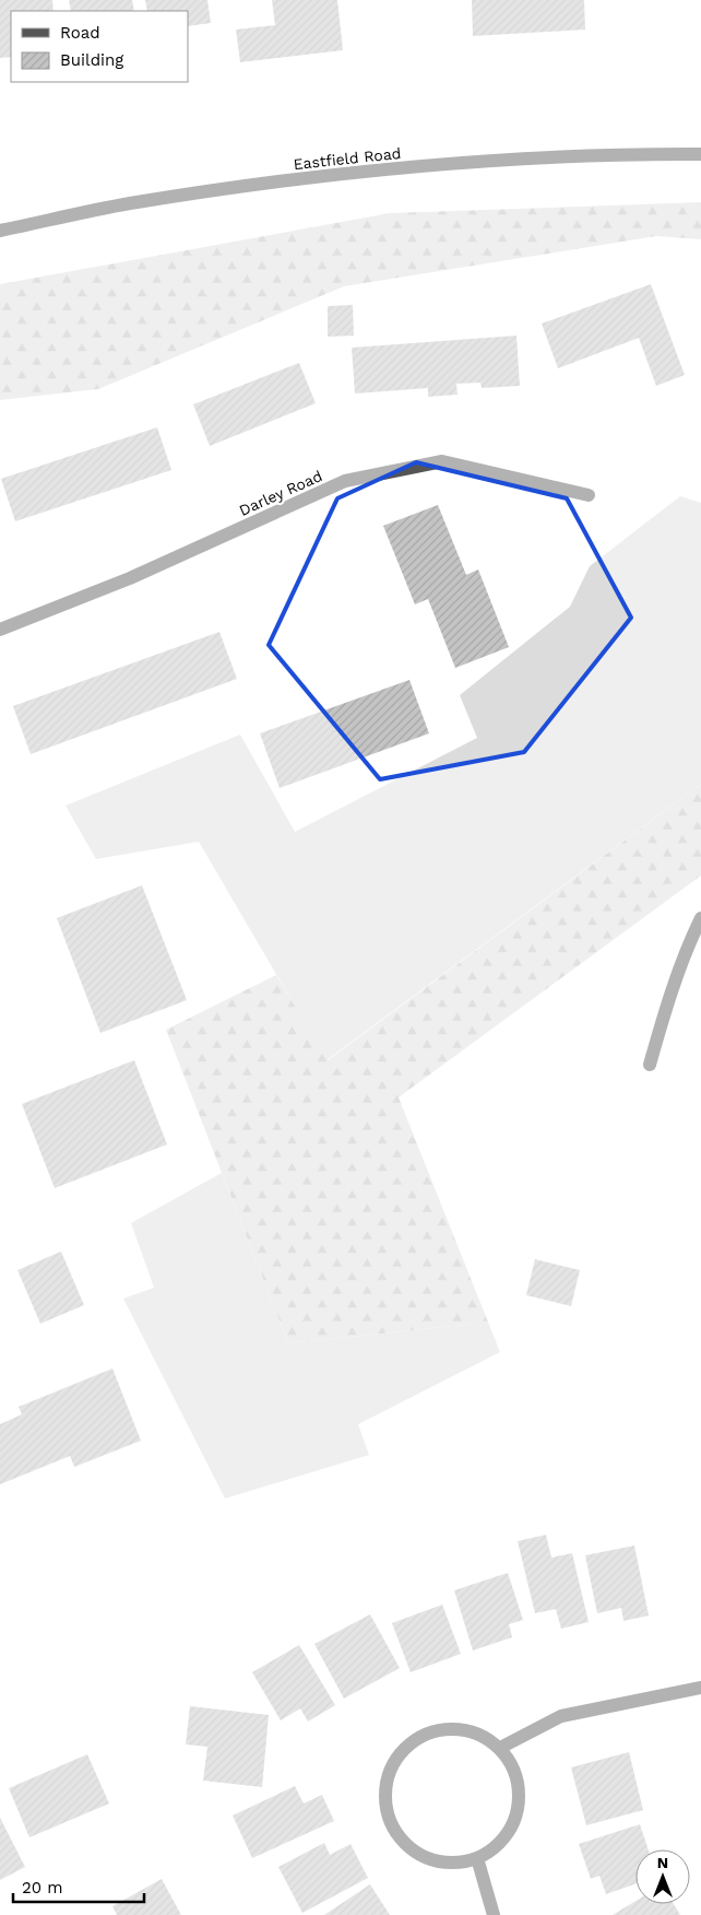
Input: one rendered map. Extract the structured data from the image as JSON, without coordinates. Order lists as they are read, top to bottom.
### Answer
{
  "streets": {
    "street": ["Eastfield Road", "Darley Road"]
  },
  "legend": ["Road", "Building"],
  "scale_bar": "20 m",
  "north": "top"
}
